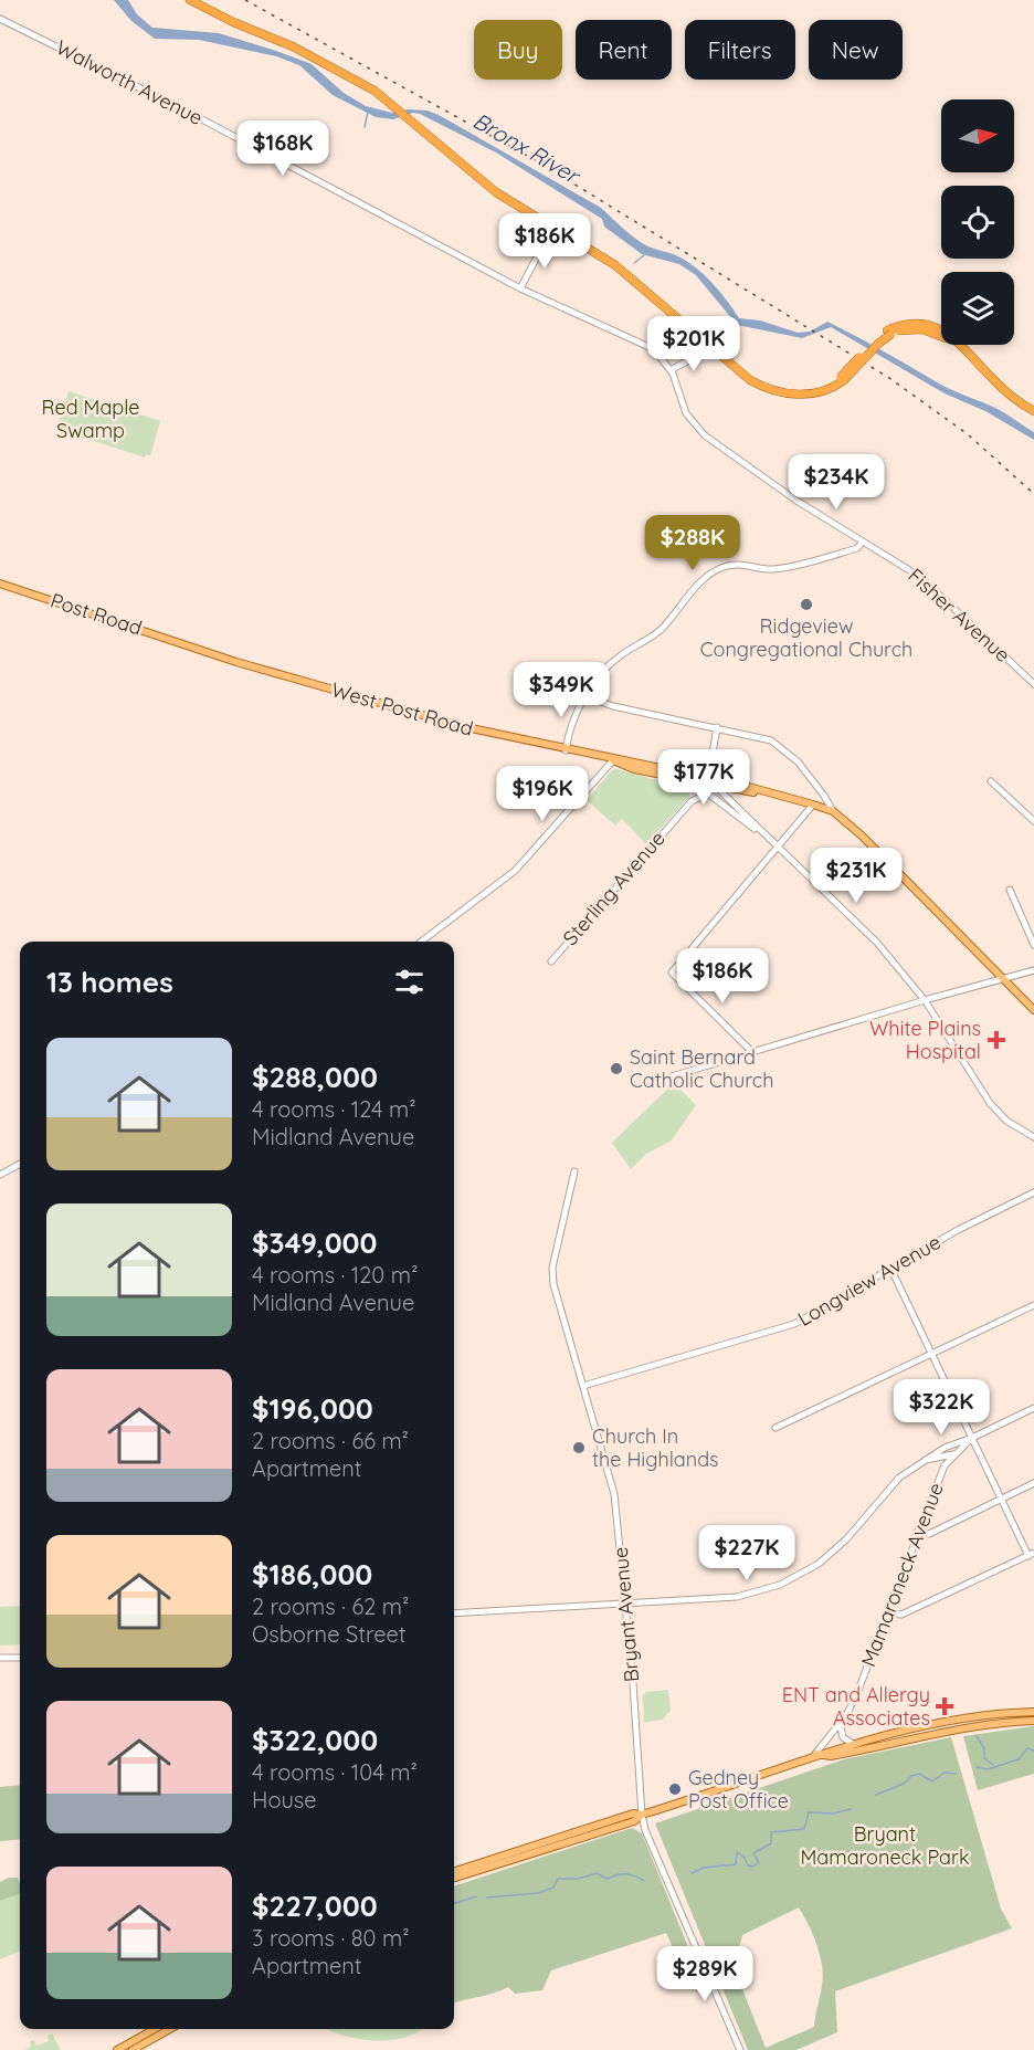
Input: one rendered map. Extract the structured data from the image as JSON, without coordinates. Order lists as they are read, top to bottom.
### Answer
{
  "streets": {
    "main road": ["Post Road", "West Post Road", "Mamaroneck Avenue"],
    "street": [
      "Walworth Avenue",
      "Fisher Avenue",
      "Sterling Avenue",
      "Longview Avenue",
      "Bryant Avenue"
    ]
  },
  "crossings": [
    ["Walworth Avenue", "Fisher Avenue"],
    ["Post Road", "West Post Road"],
    ["Longview Avenue", "Bryant Avenue"],
    ["Mamaroneck Avenue", "Bryant Avenue"]
  ],
  "water": ["Bronx River"],
  "parks": ["Red Maple Swamp", "Bryant Mamaroneck Park"],
  "places": {
    "other": [
      "Ridgeview Congregational Church",
      "Saint Bernard Catholic Church",
      "Church In the Highlands",
      "Gedney Post Office"
    ],
    "health": ["White Plains Hospital", "ENT and Allergy Associates"]
  },
  "north": "right",
  "page": {
    "chip": [
      "Buy",
      "Rent",
      "Filters",
      "New"
    ],
    "price": [
      "$168K",
      "$186K",
      "$201K",
      "$234K",
      "$288K",
      "$349K",
      "$177K",
      "$196K",
      "$231K",
      "$186K",
      "$322K",
      "$227K",
      "$289K"
    ],
    "heading": "13 homes",
    "list": [
      {
        "name": "$288,000",
        "note": "4 rooms · 124 m² · Midland Avenue"
      },
      {
        "name": "$349,000",
        "note": "4 rooms · 120 m² · Midland Avenue"
      },
      {
        "name": "$196,000",
        "note": "2 rooms · 66 m² · Apartment"
      },
      {
        "name": "$186,000",
        "note": "2 rooms · 62 m² · Osborne Street"
      },
      {
        "name": "$322,000",
        "note": "4 rooms · 104 m² · House"
      },
      {
        "name": "$227,000",
        "note": "3 rooms · 80 m² · Apartment"
      }
    ]
  }
}
